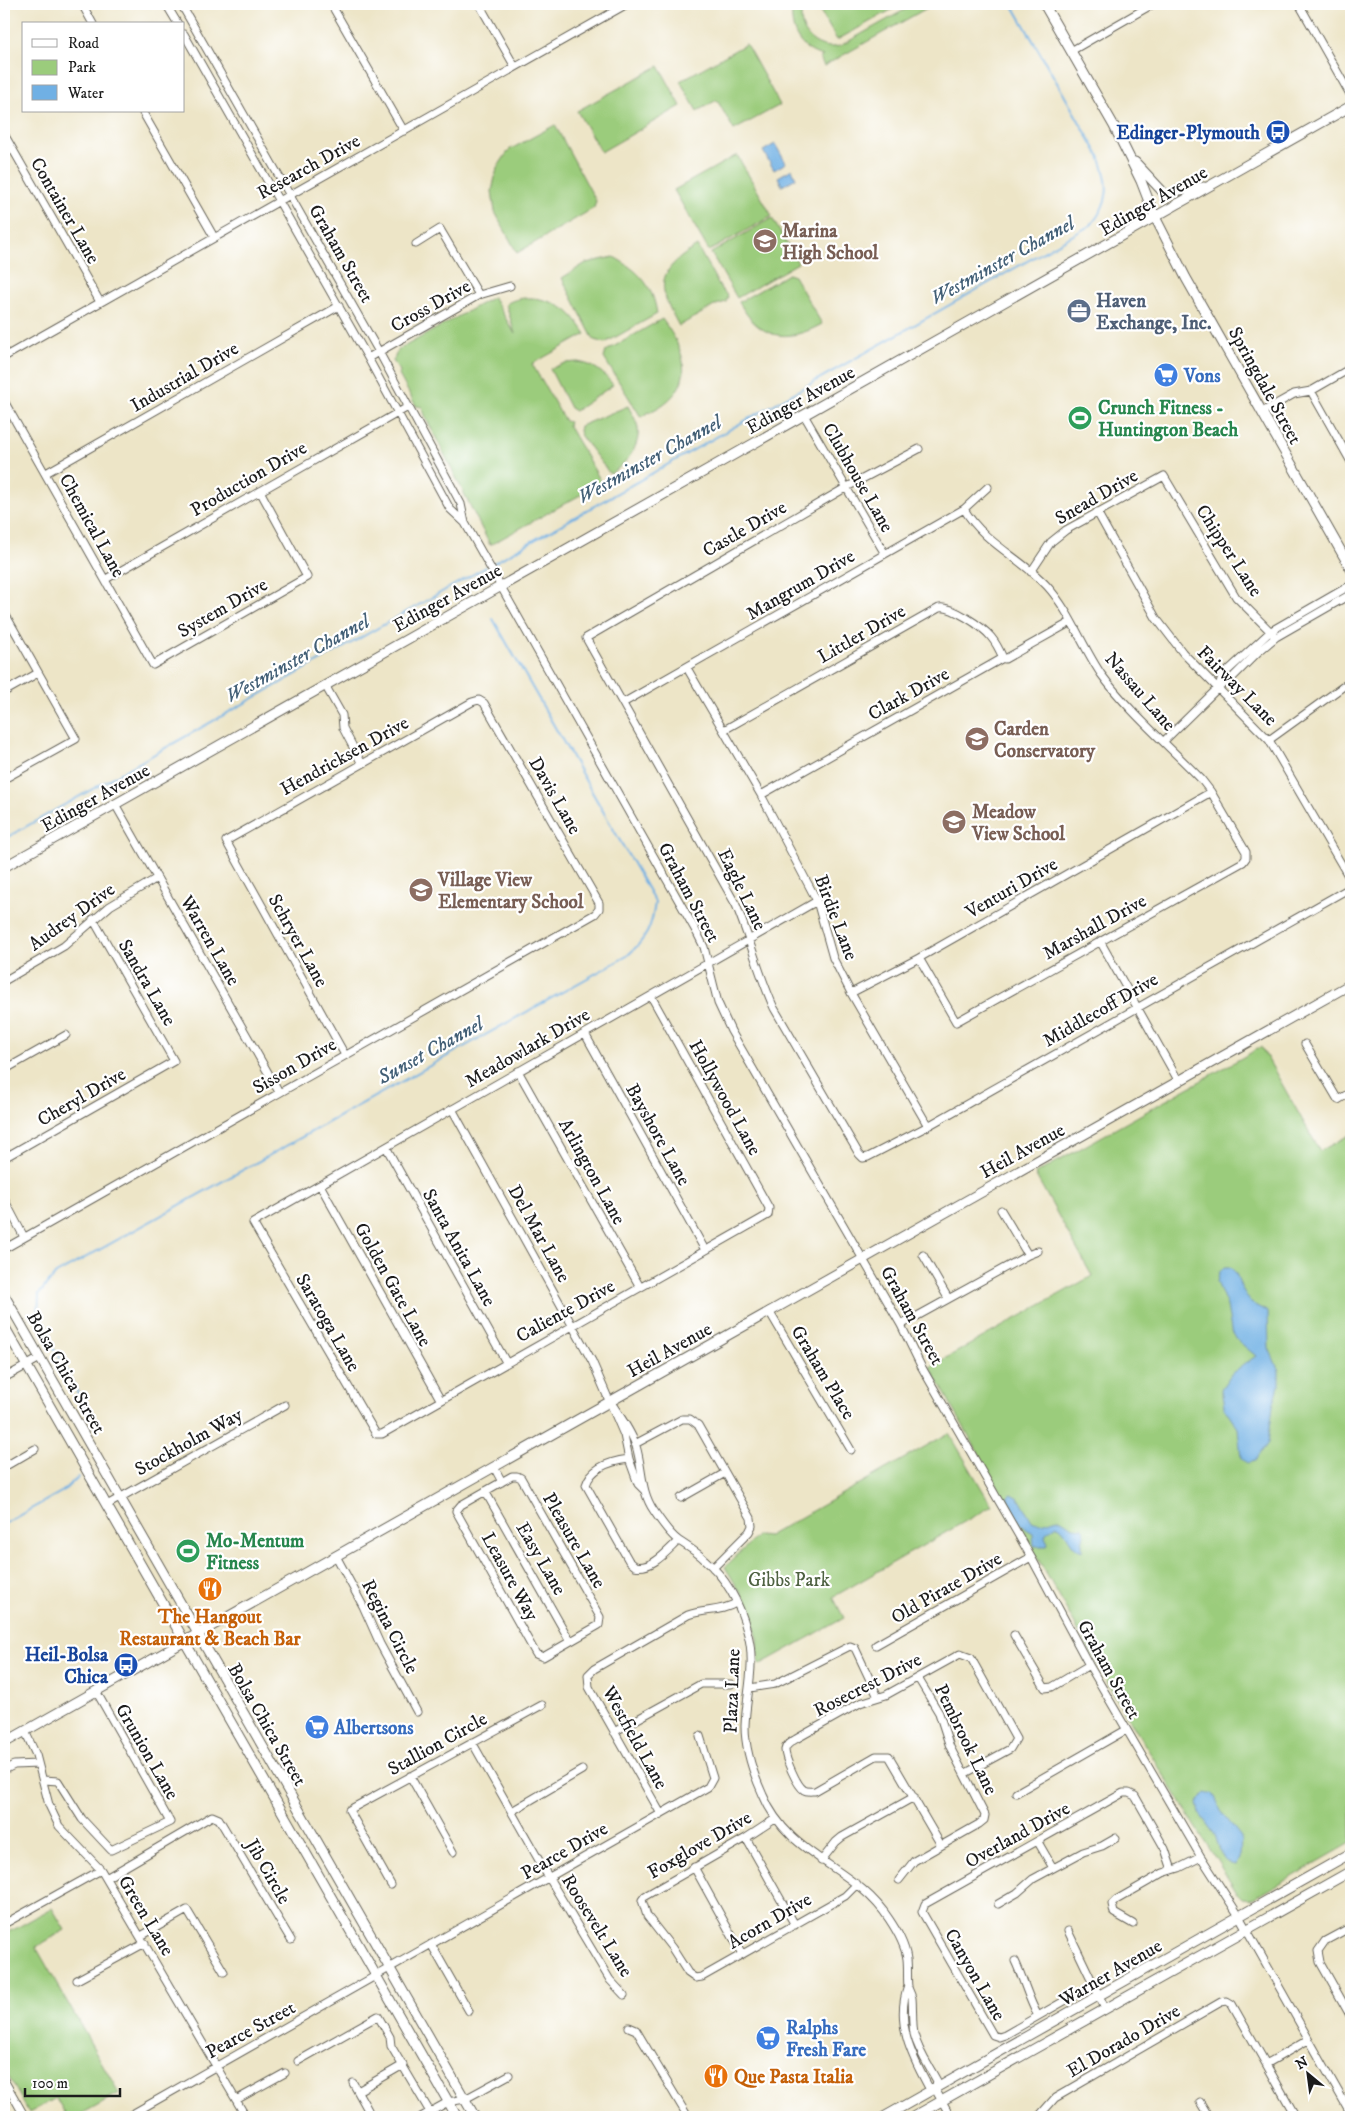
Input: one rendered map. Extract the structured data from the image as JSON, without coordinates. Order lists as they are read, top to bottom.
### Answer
{
  "streets": {
    "main road": [
      "Edinger Avenue",
      "Springdale Street",
      "Heil Avenue",
      "Bolsa Chica Street",
      "Warner Avenue"
    ],
    "street": [
      "Research Drive",
      "Container Lane",
      "Graham Street",
      "Cross Drive",
      "Industrial Drive",
      "Clubhouse Lane",
      "Production Drive",
      "Snead Drive",
      "Chemical Lane",
      "Castle Drive",
      "Chipper Lane",
      "Mangrum Drive",
      "System Drive",
      "Littler Drive",
      "Fairway Lane",
      "Nassau Lane",
      "Clark Drive",
      "Hendricksen Drive",
      "Davis Lane",
      "Venturi Drive",
      "Eagle Lane",
      "Audrey Drive",
      "Birdie Lane",
      "Marshall Drive",
      "Warren Lane",
      "Schryer Lane",
      "Sandra Lane",
      "Middlecoff Drive",
      "Meadowlark Drive",
      "Sisson Drive",
      "Cheryl Drive",
      "Hollywood Lane",
      "Bayshore Lane",
      "Arlington Lane",
      "Del Mar Lane",
      "Santa Anita Lane",
      "Golden Gate Lane",
      "Caliente Drive",
      "Saratoga Lane",
      "Graham Place",
      "Stockholm Way",
      "Pleasure Lane",
      "Easy Lane",
      "Leasure Way",
      "Old Pirate Drive",
      "Regina Circle",
      "Rosecrest Drive",
      "Plaza Lane",
      "Westfield Lane",
      "Pembrook Lane",
      "Stallion Circle",
      "Grunion Lane",
      "Overland Drive",
      "Foxglove Drive",
      "Pearce Drive",
      "Jib Circle",
      "Green Lane",
      "Acorn Drive",
      "Roosevelt Lane",
      "Canyon Lane",
      "Pearce Street",
      "El Dorado Drive"
    ]
  },
  "crossings": [
    ["Research Drive", "Container Lane"],
    ["Research Drive", "Graham Street"],
    ["Edinger Avenue", "Graham Street"],
    ["Edinger Avenue", "Springdale Street"],
    ["Edinger Avenue", "Clubhouse Lane"],
    ["Edinger Avenue", "Warren Lane"],
    ["Graham Street", "Cross Drive"],
    ["Graham Street", "Industrial Drive"],
    ["Graham Street", "Production Drive"],
    ["Graham Street", "Meadowlark Drive"],
    ["Graham Street", "Heil Avenue"],
    ["Graham Street", "Old Pirate Drive"],
    ["Graham Street", "Warner Avenue"],
    ["Industrial Drive", "Chemical Lane"],
    ["Clubhouse Lane", "Castle Drive"],
    ["Clubhouse Lane", "Mangrum Drive"],
    ["Production Drive", "Chemical Lane"],
    ["Production Drive", "System Drive"],
    ["Snead Drive", "Chipper Lane"],
    ["Snead Drive", "Fairway Lane"],
    ["Snead Drive", "Nassau Lane"],
    ["Chemical Lane", "System Drive"],
    ["Castle Drive", "Eagle Lane"],
    ["Mangrum Drive", "Nassau Lane"],
    ["Mangrum Drive", "Eagle Lane"],
    ["Mangrum Drive", "Birdie Lane"],
    ["Littler Drive", "Clark Drive"],
    ["Littler Drive", "Birdie Lane"],
    ["Fairway Lane", "Middlecoff Drive"],
    ["Nassau Lane", "Clark Drive"],
    ["Nassau Lane", "Venturi Drive"],
    ["Nassau Lane", "Marshall Drive"],
    ["Clark Drive", "Birdie Lane"],
    ["Hendricksen Drive", "Davis Lane"],
    ["Hendricksen Drive", "Schryer Lane"],
    ["Davis Lane", "Sisson Drive"],
    ["Venturi Drive", "Birdie Lane"],
    ["Venturi Drive", "Marshall Drive"],
    ["Eagle Lane", "Middlecoff Drive"],
    ["Eagle Lane", "Meadowlark Drive"],
    ["Audrey Drive", "Warren Lane"],
    ["Audrey Drive", "Sandra Lane"],
    ["Birdie Lane", "Middlecoff Drive"],
    ["Birdie Lane", "Meadowlark Drive"],
    ["Warren Lane", "Sisson Drive"],
    ["Schryer Lane", "Sisson Drive"],
    ["Sandra Lane", "Cheryl Drive"],
    ["Meadowlark Drive", "Hollywood Lane"],
    ["Meadowlark Drive", "Bayshore Lane"],
    ["Meadowlark Drive", "Arlington Lane"],
    ["Meadowlark Drive", "Del Mar Lane"],
    ["Meadowlark Drive", "Santa Anita Lane"],
    ["Meadowlark Drive", "Golden Gate Lane"],
    ["Meadowlark Drive", "Saratoga Lane"],
    ["Hollywood Lane", "Caliente Drive"],
    ["Bayshore Lane", "Caliente Drive"],
    ["Heil Avenue", "Del Mar Lane"],
    ["Heil Avenue", "Bolsa Chica Street"],
    ["Heil Avenue", "Graham Place"],
    ["Heil Avenue", "Regina Circle"],
    ["Heil Avenue", "Plaza Lane"],
    ["Heil Avenue", "Grunion Lane"],
    ["Heil Avenue", "Green Lane"],
    ["Arlington Lane", "Caliente Drive"],
    ["Del Mar Lane", "Caliente Drive"],
    ["Del Mar Lane", "Plaza Lane"],
    ["Santa Anita Lane", "Caliente Drive"],
    ["Golden Gate Lane", "Caliente Drive"],
    ["Caliente Drive", "Saratoga Lane"],
    ["Bolsa Chica Street", "Stockholm Way"],
    ["Bolsa Chica Street", "Pearce Drive"],
    ["Bolsa Chica Street", "Pearce Street"],
    ["Pleasure Lane", "Easy Lane"],
    ["Pleasure Lane", "Leasure Way"],
    ["Easy Lane", "Leasure Way"],
    ["Rosecrest Drive", "Pembrook Lane"],
    ["Plaza Lane", "Westfield Lane"],
    ["Plaza Lane", "Foxglove Drive"],
    ["Plaza Lane", "Acorn Drive"],
    ["Plaza Lane", "Warner Avenue"],
    ["Westfield Lane", "Pearce Drive"],
    ["Stallion Circle", "Roosevelt Lane"],
    ["Grunion Lane", "Green Lane"],
    ["Overland Drive", "Canyon Lane"],
    ["Foxglove Drive", "Acorn Drive"],
    ["Pearce Drive", "Roosevelt Lane"],
    ["Pearce Drive", "Pearce Street"],
    ["Jib Circle", "Green Lane"],
    ["Green Lane", "Pearce Street"]
  ],
  "water": ["Westminster Channel", "Sunset Channel"],
  "parks": ["Gibbs Park"],
  "places": {
    "bus stop": ["Edinger-Plymouth", "Heil-Bolsa Chica"],
    "school or university": [
      "Marina High School",
      "Carden Conservatory",
      "Meadow View School",
      "Village View Elementary School"
    ],
    "office": ["Haven Exchange, Inc."],
    "supermarket": ["Vons", "Albertsons", "Ralphs Fresh Fare"],
    "sports": ["Crunch Fitness - Huntington Beach", "Mo-Mentum Fitness"],
    "restaurant": ["The Hangout Restaurant & Beach Bar", "Que Pasta Italia"]
  },
  "legend": ["Road", "Park", "Water"],
  "scale_bar": "100 m",
  "north": "top left"
}
